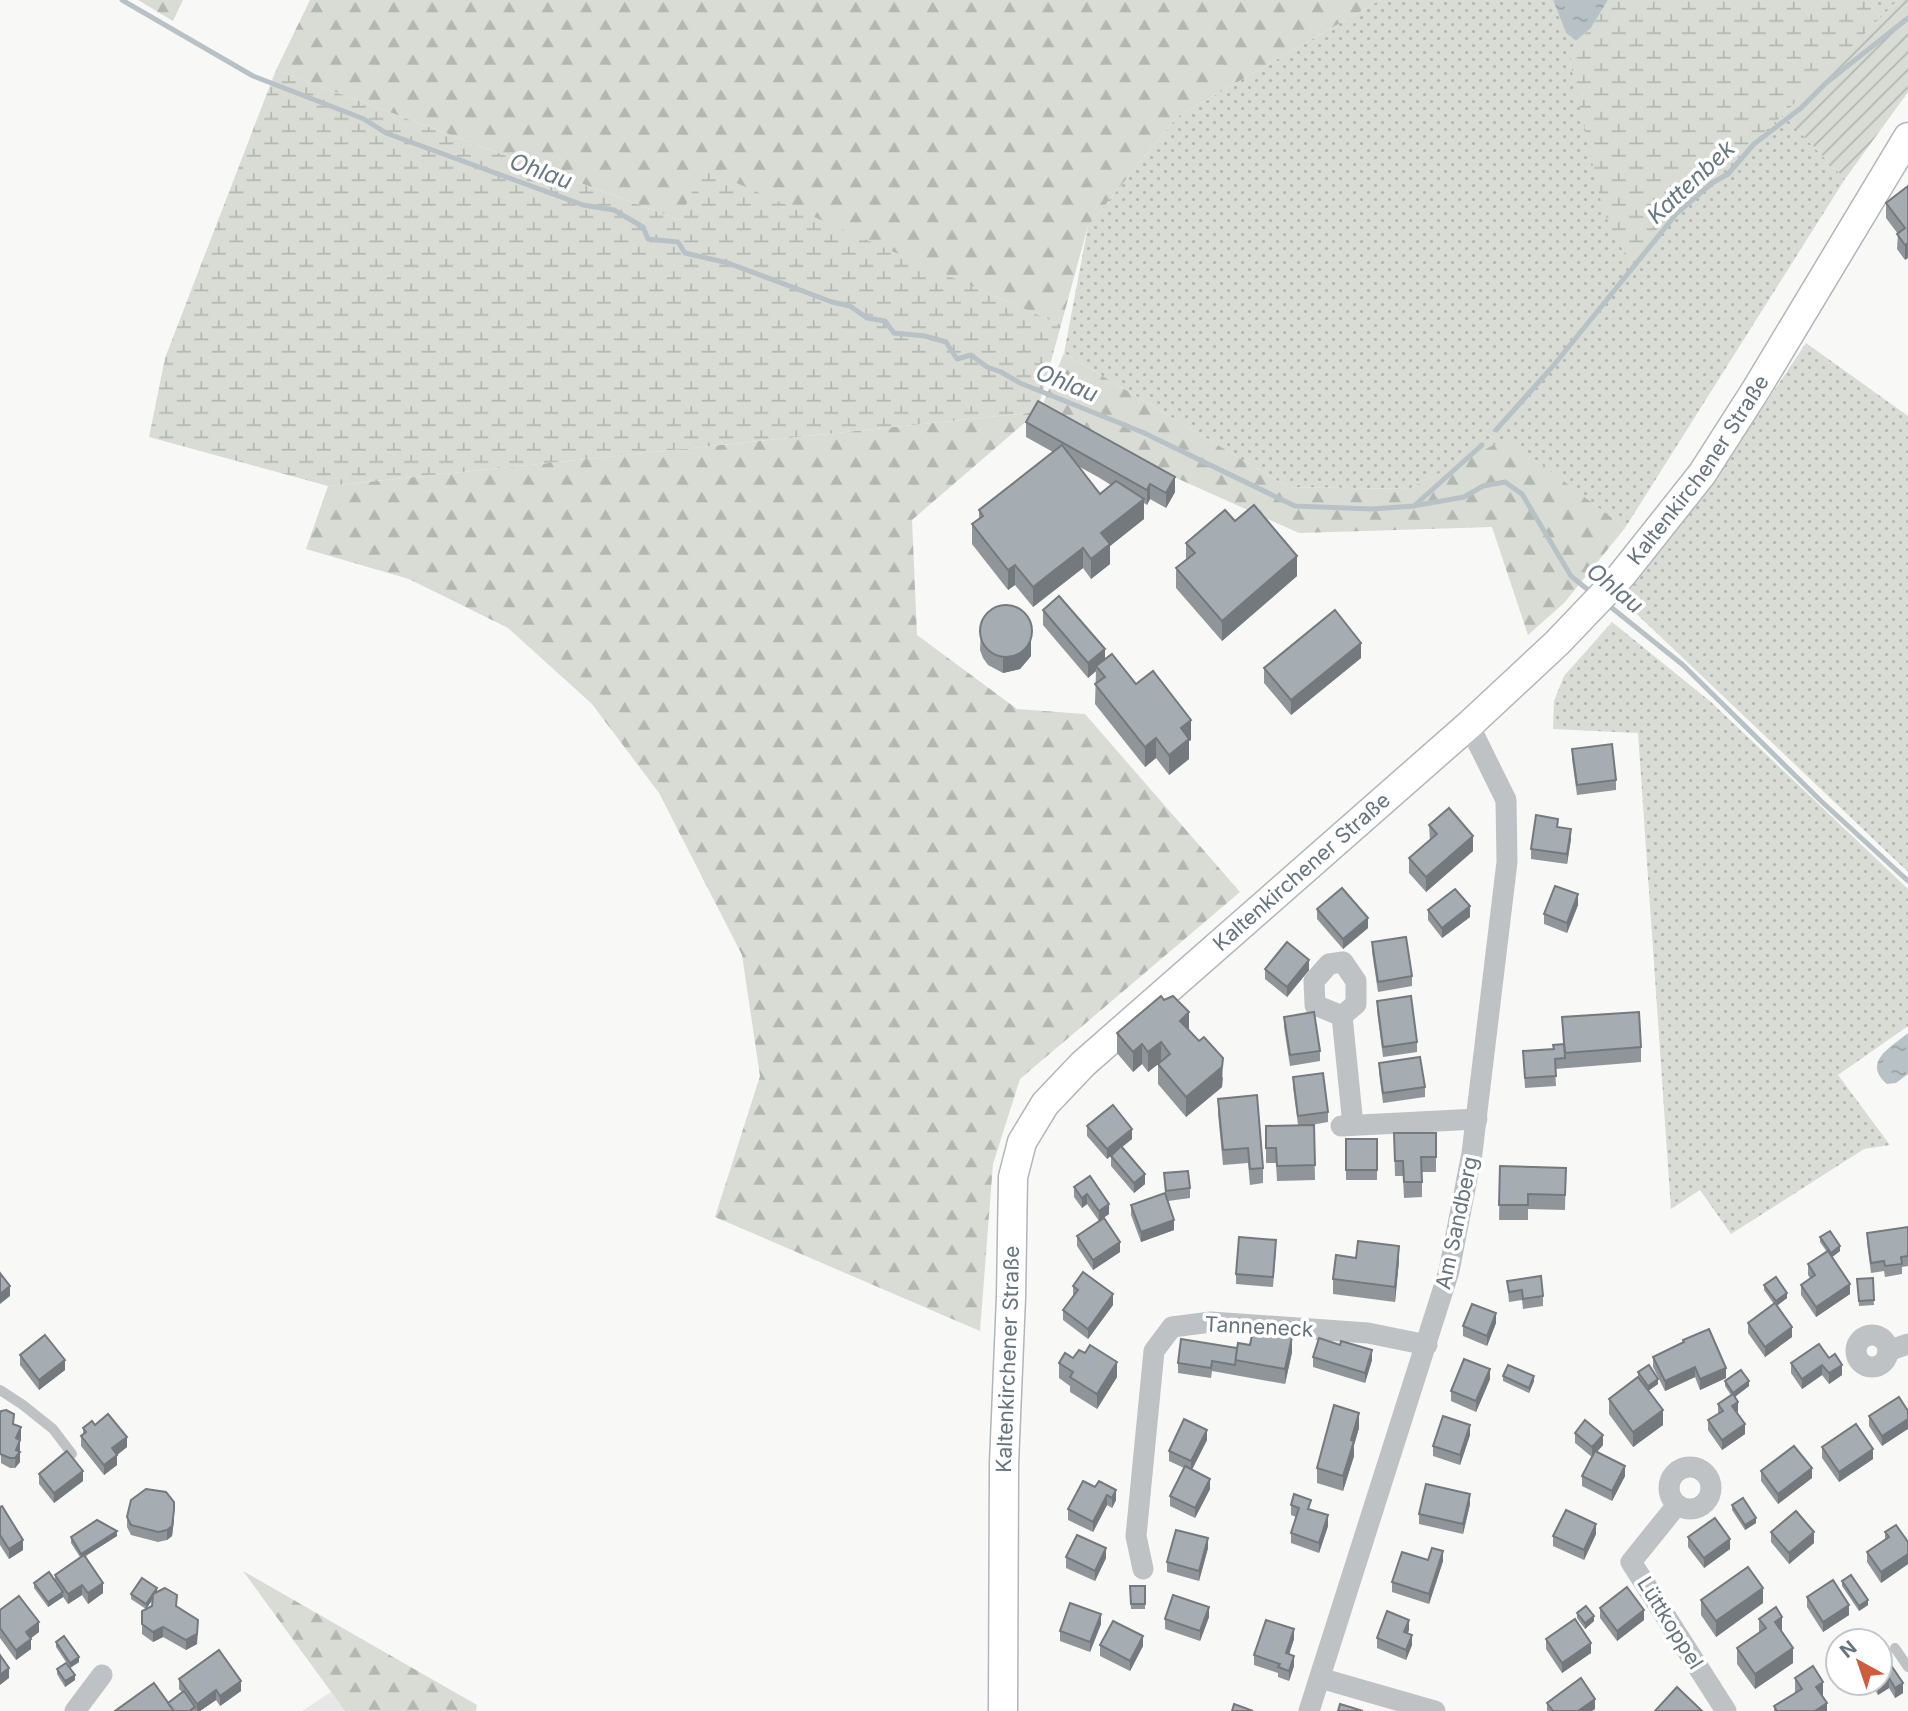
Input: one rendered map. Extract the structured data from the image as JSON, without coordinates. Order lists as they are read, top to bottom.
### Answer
{
  "streets": {
    "main road": ["Kaltenkirchener Straße"],
    "street": ["Am Sandberg", "Tanneneck", "Lüttkoppel"]
  },
  "crossings": [
    ["Kaltenkirchener Straße", "Am Sandberg"],
    ["Am Sandberg", "Tanneneck"]
  ],
  "water": ["Ohlau", "Kattenbek"],
  "north": "top left"
}
